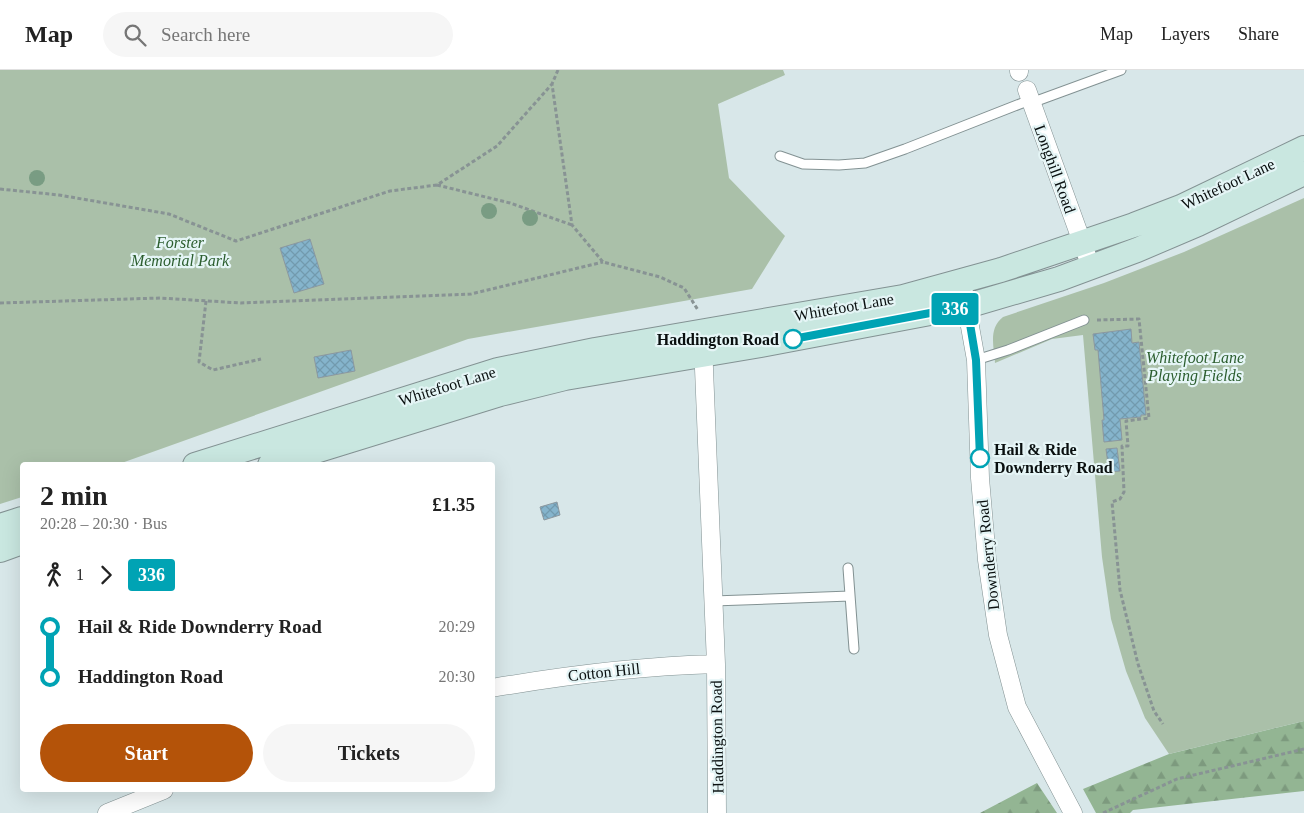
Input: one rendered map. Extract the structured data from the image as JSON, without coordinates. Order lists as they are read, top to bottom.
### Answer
{
  "streets": {
    "street": [
      "Longhill Road",
      "Whitefoot Lane",
      "Downderry Road",
      "Cotton Hill",
      "Haddington Road"
    ]
  },
  "crossings": [
    ["Longhill Road", "Whitefoot Lane"],
    ["Whitefoot Lane", "Downderry Road"],
    ["Whitefoot Lane", "Haddington Road"],
    ["Cotton Hill", "Haddington Road"]
  ],
  "parks": ["Forster Memorial Park", "Whitefoot Lane Playing Fields"],
  "places": ["Haddington Road", "Hail & Ride Downderry Road"],
  "lines": ["bus line 336"],
  "page": {
    "header": "Map",
    "search": "Search here",
    "nav": ["Map", "Layers", "Share"],
    "on_map": "336",
    "heading": ["2 min", "20:28 – 20:30 · Bus", "£1.35"],
    "legs": ["1", "336"],
    "list": [
      {
        "name": "Hail & Ride Downderry Road",
        "value": "20:29"
      },
      {
        "name": "Haddington Road",
        "value": "20:30"
      }
    ],
    "buttons": ["Start", "Tickets"]
  }
}
